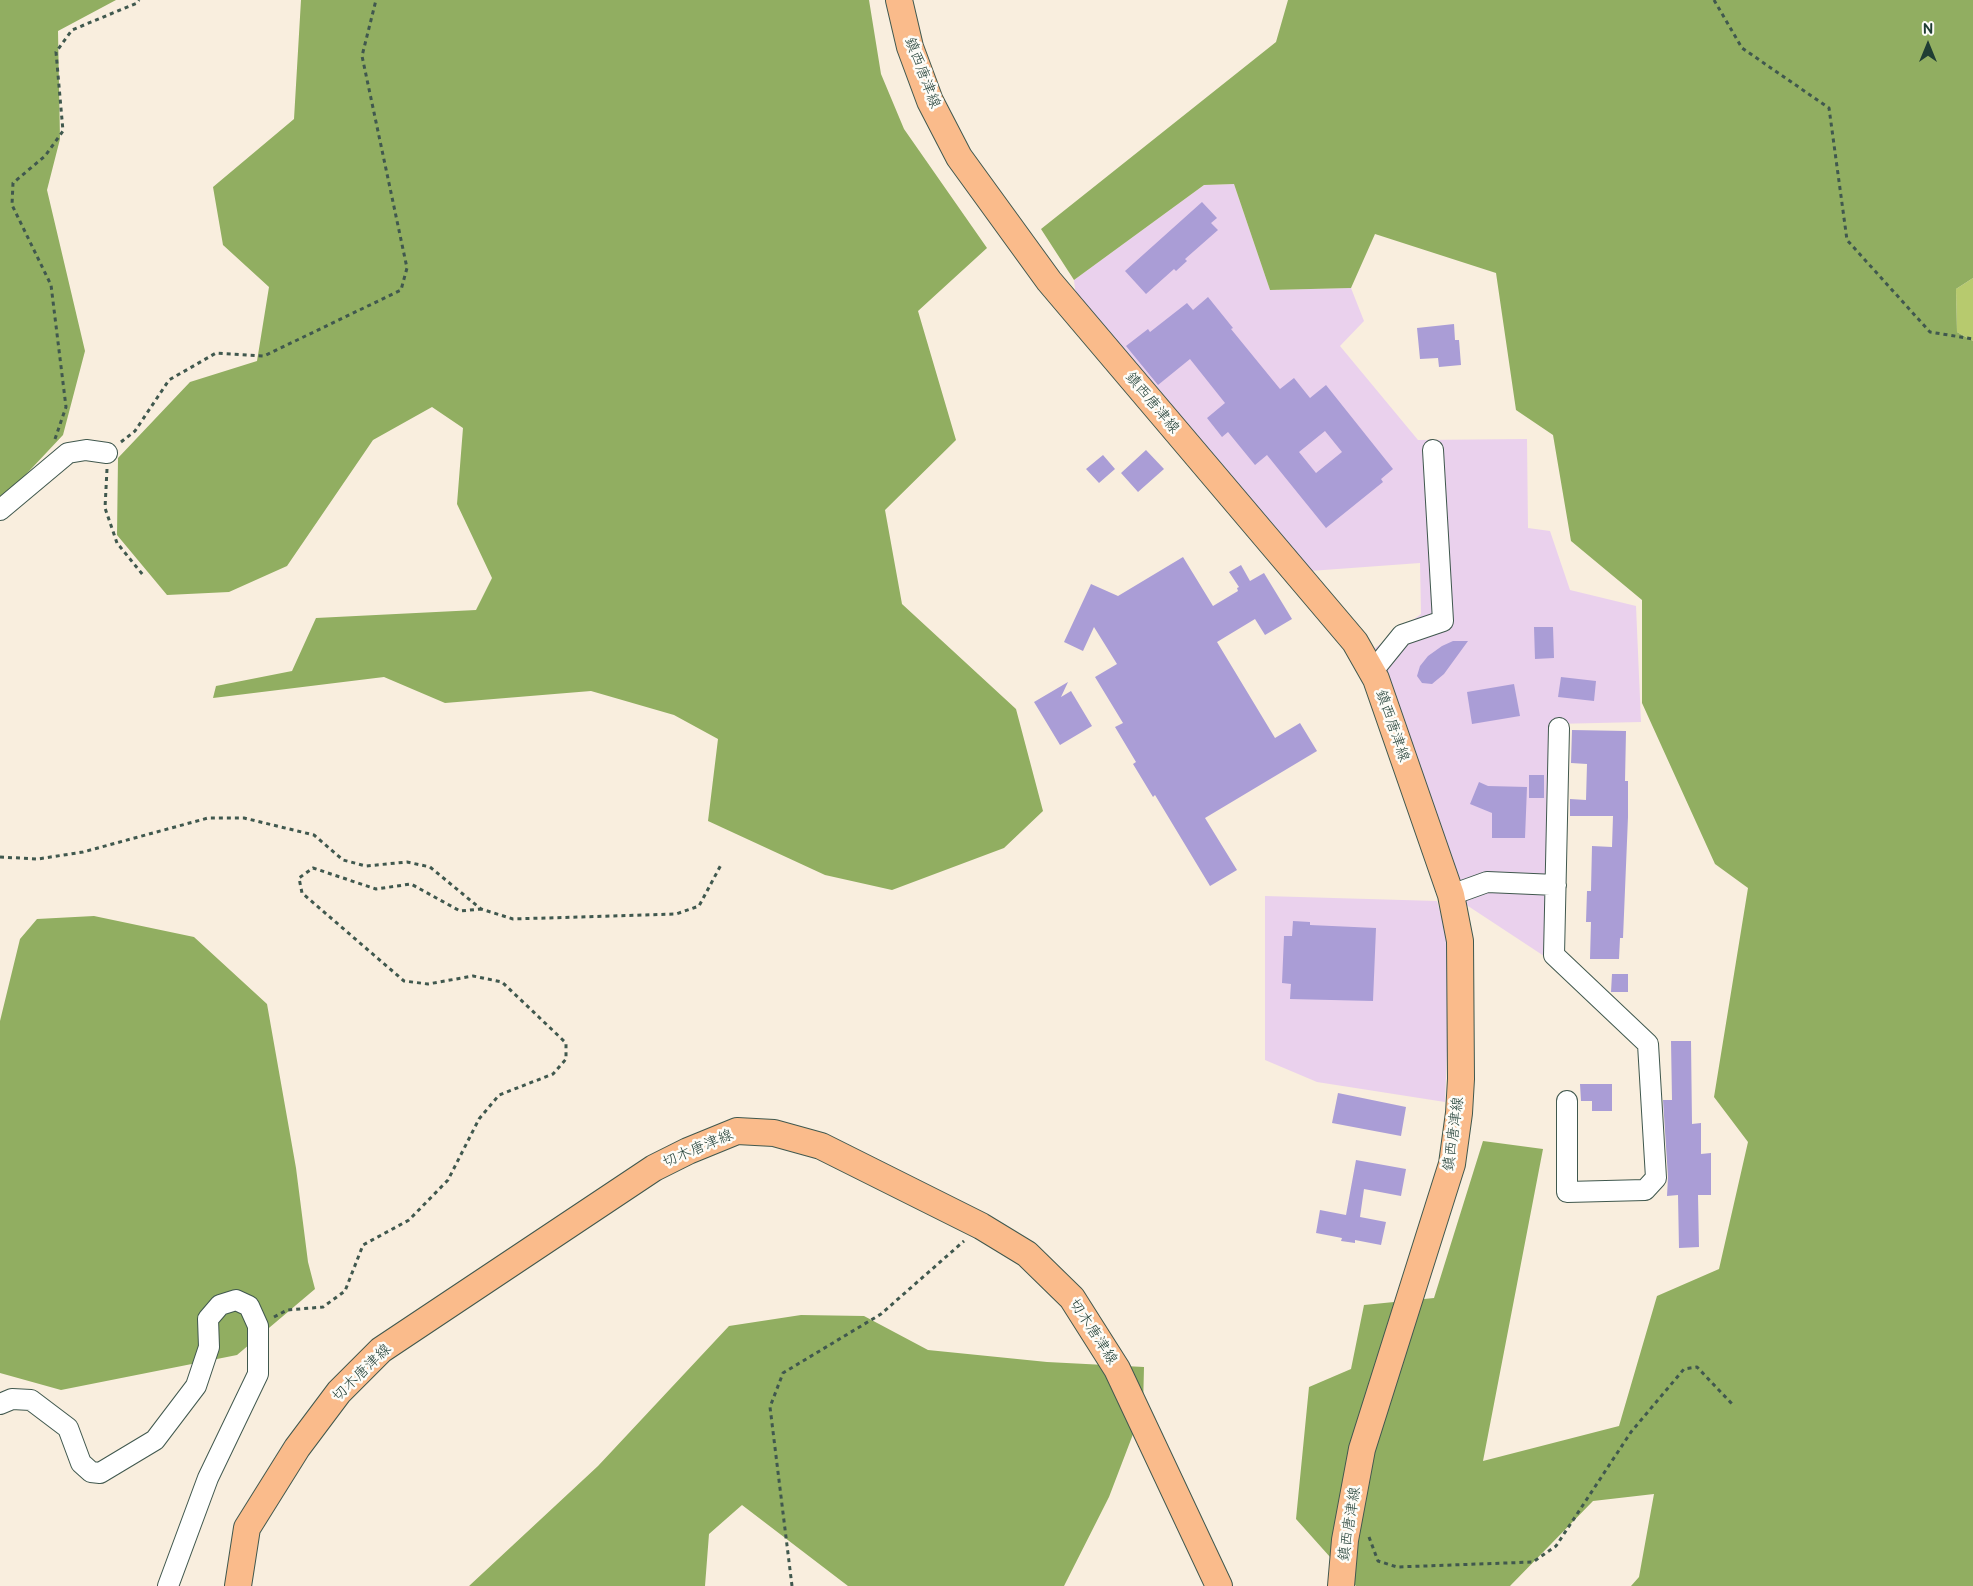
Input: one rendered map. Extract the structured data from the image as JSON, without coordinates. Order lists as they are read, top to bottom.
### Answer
{
  "streets": {
    "main road": ["鎮西唐津線", "切木唐津線"]
  },
  "north": "top"
}
